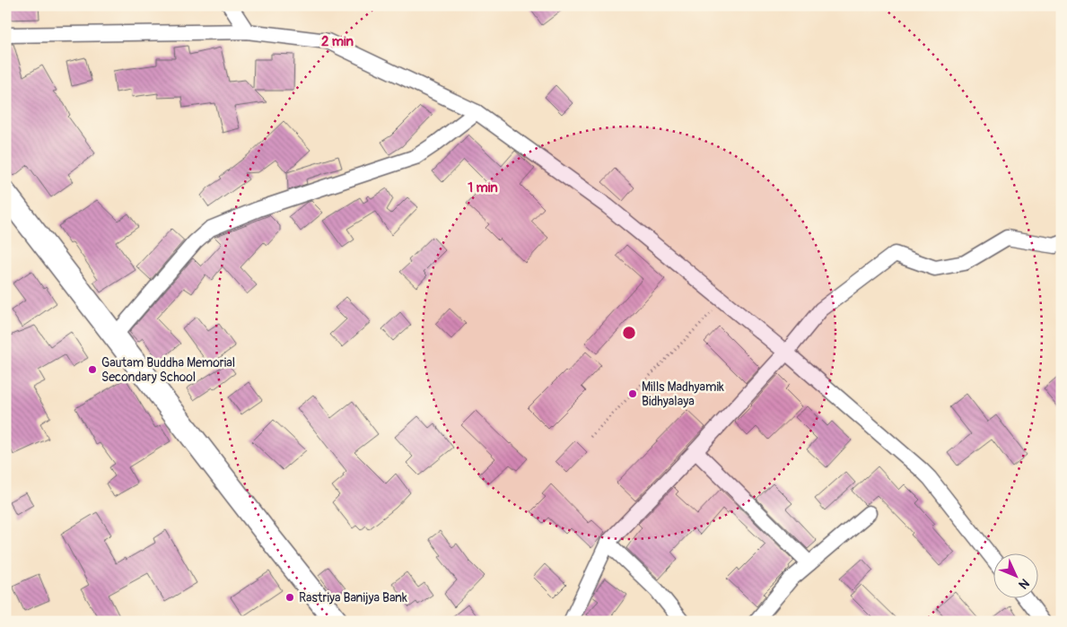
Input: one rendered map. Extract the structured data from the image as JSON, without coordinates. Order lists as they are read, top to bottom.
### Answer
{
  "places": ["Gautam Buddha Memorial Secondary School", "Mills Madhyamik Bidhyalaya", "Rastriya Banijya Bank"],
  "north": "bottom right",
  "rings": ["2 min", "1 min"]
}
